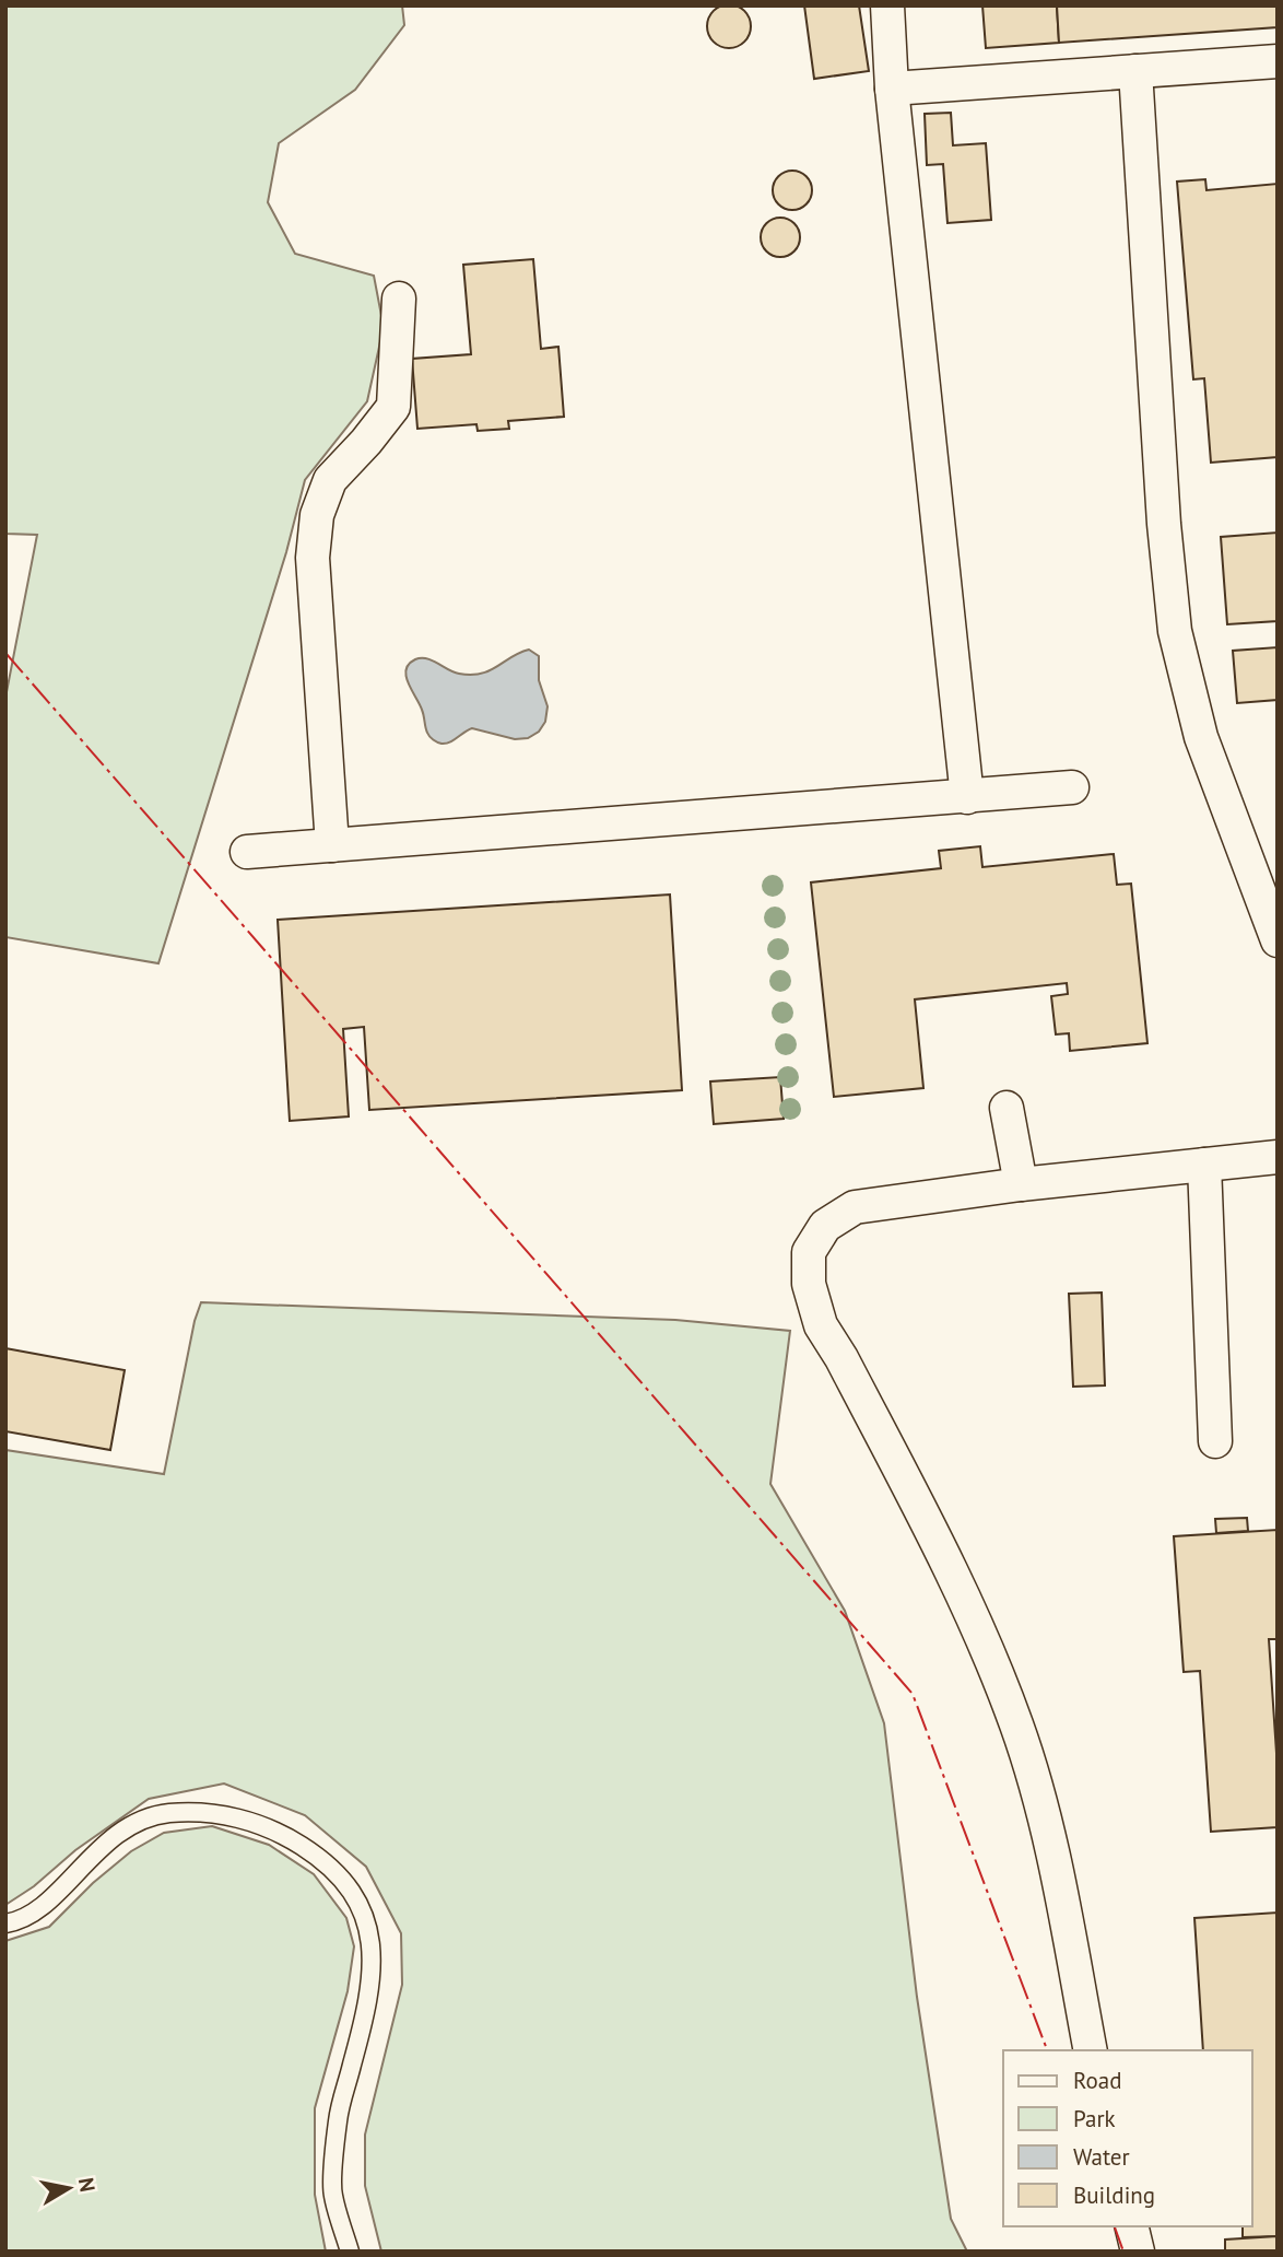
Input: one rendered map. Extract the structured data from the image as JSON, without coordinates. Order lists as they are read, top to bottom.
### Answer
{
  "legend": [
    "Road",
    "Park",
    "Water",
    "Building"
  ],
  "north": "right"
}
